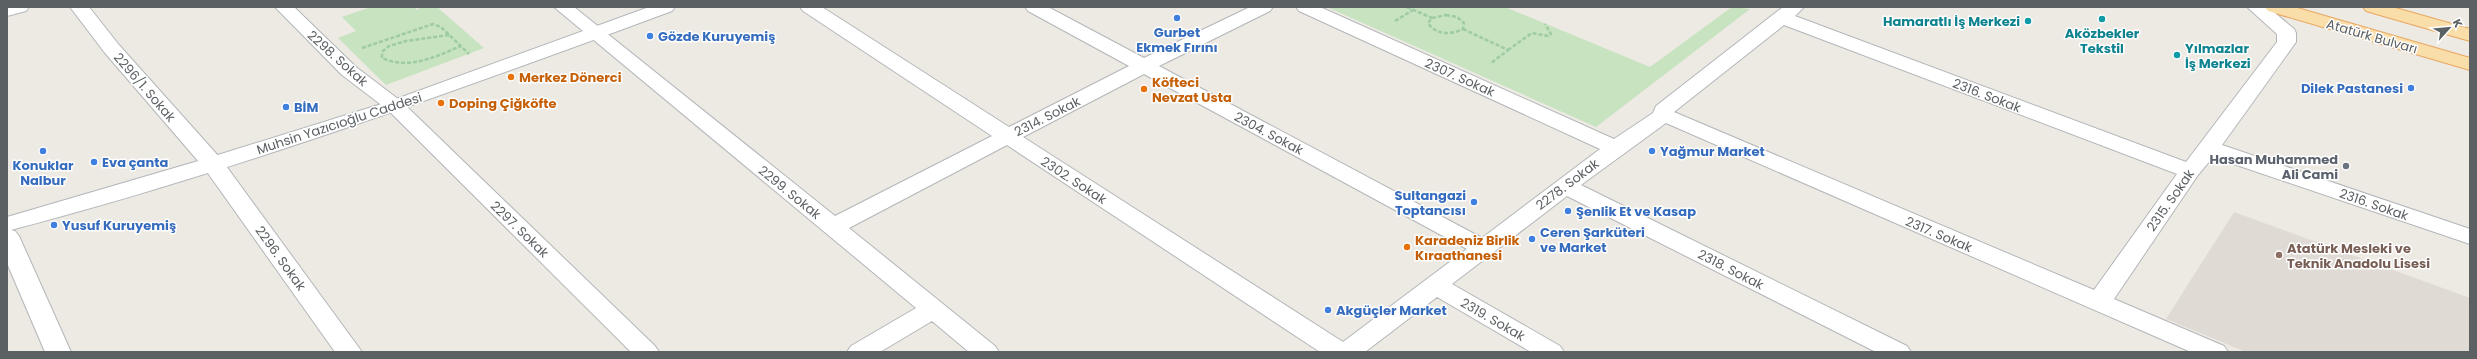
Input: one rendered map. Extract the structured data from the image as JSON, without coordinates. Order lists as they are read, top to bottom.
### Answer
{
  "streets": {
    "main road": ["Atatürk Bulvarı"],
    "street": [
      "2298. Sokak",
      "2307. Sokak",
      "2296/1. Sokak",
      "2316. Sokak",
      "2314. Sokak",
      "Muhsin Yazıcıoğlu Caddesi",
      "2304. Sokak",
      "2302. Sokak",
      "2278. Sokak",
      "2299. Sokak",
      "2315. Sokak",
      "2297. Sokak",
      "2317. Sokak",
      "2296. Sokak",
      "2318. Sokak",
      "2319. Sokak"
    ]
  },
  "crossings": [
    ["2298. Sokak", "Muhsin Yazıcıoğlu Caddesi"],
    ["2298. Sokak", "2297. Sokak"],
    ["2307. Sokak", "2278. Sokak"],
    ["2296/1. Sokak", "Muhsin Yazıcıoğlu Caddesi"],
    ["2296/1. Sokak", "2296. Sokak"],
    ["2316. Sokak", "2278. Sokak"],
    ["2316. Sokak", "2315. Sokak"],
    ["2314. Sokak", "2304. Sokak"],
    ["2314. Sokak", "2302. Sokak"],
    ["2314. Sokak", "2299. Sokak"],
    ["Muhsin Yazıcıoğlu Caddesi", "2299. Sokak"],
    ["Muhsin Yazıcıoğlu Caddesi", "2297. Sokak"],
    ["Muhsin Yazıcıoğlu Caddesi", "2296. Sokak"],
    ["2304. Sokak", "2278. Sokak"],
    ["2278. Sokak", "2317. Sokak"],
    ["2278. Sokak", "2318. Sokak"],
    ["2278. Sokak", "2319. Sokak"],
    ["2315. Sokak", "2317. Sokak"]
  ],
  "places": [
    "Gurbet Ekmek Fırını",
    "Aközbekler Tekstil",
    "Hamaratlı İş Merkezi",
    "Gözde Kuruyemiş",
    "Yılmazlar İş Merkezi",
    "Merkez Dönerci",
    "Dilek Pastanesi",
    "Köfteci Nevzat Usta",
    "Doping Çiğköfte",
    "BİM",
    "Konuklar Nalbur",
    "Yağmur Market",
    "Eva çanta",
    "Hasan Muhammed Ali Cami",
    "Sultangazi Toptancısı",
    "Şenlik Et ve Kasap",
    "Yusuf Kuruyemiş",
    "Ceren Şarküteri ve Market",
    "Karadeniz Birlik Kıraathanesi",
    "Atatürk Mesleki ve Teknik Anadolu Lisesi",
    "Akgüçler Market"
  ],
  "north": "top right"
}
